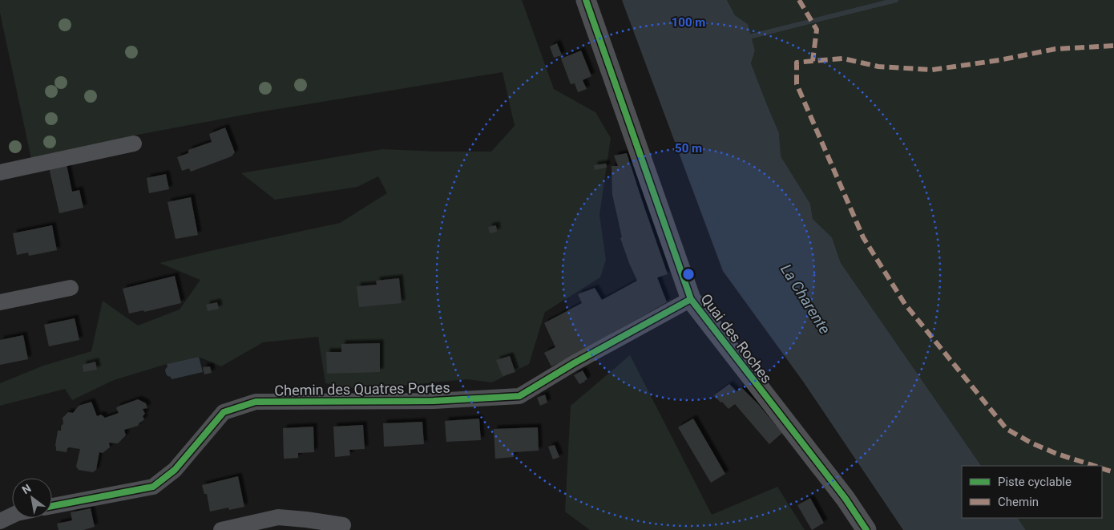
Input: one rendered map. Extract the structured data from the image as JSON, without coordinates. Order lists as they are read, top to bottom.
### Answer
{
  "streets": {
    "street": ["Quai des Roches", "Chemin des Quatres Portes"]
  },
  "crossings": [
    ["Quai des Roches", "Chemin des Quatres Portes"]
  ],
  "water": ["La Charente"],
  "legend": ["Piste cyclable", "Chemin"],
  "north": "top left",
  "rings": ["100 m", "50 m"]
}
